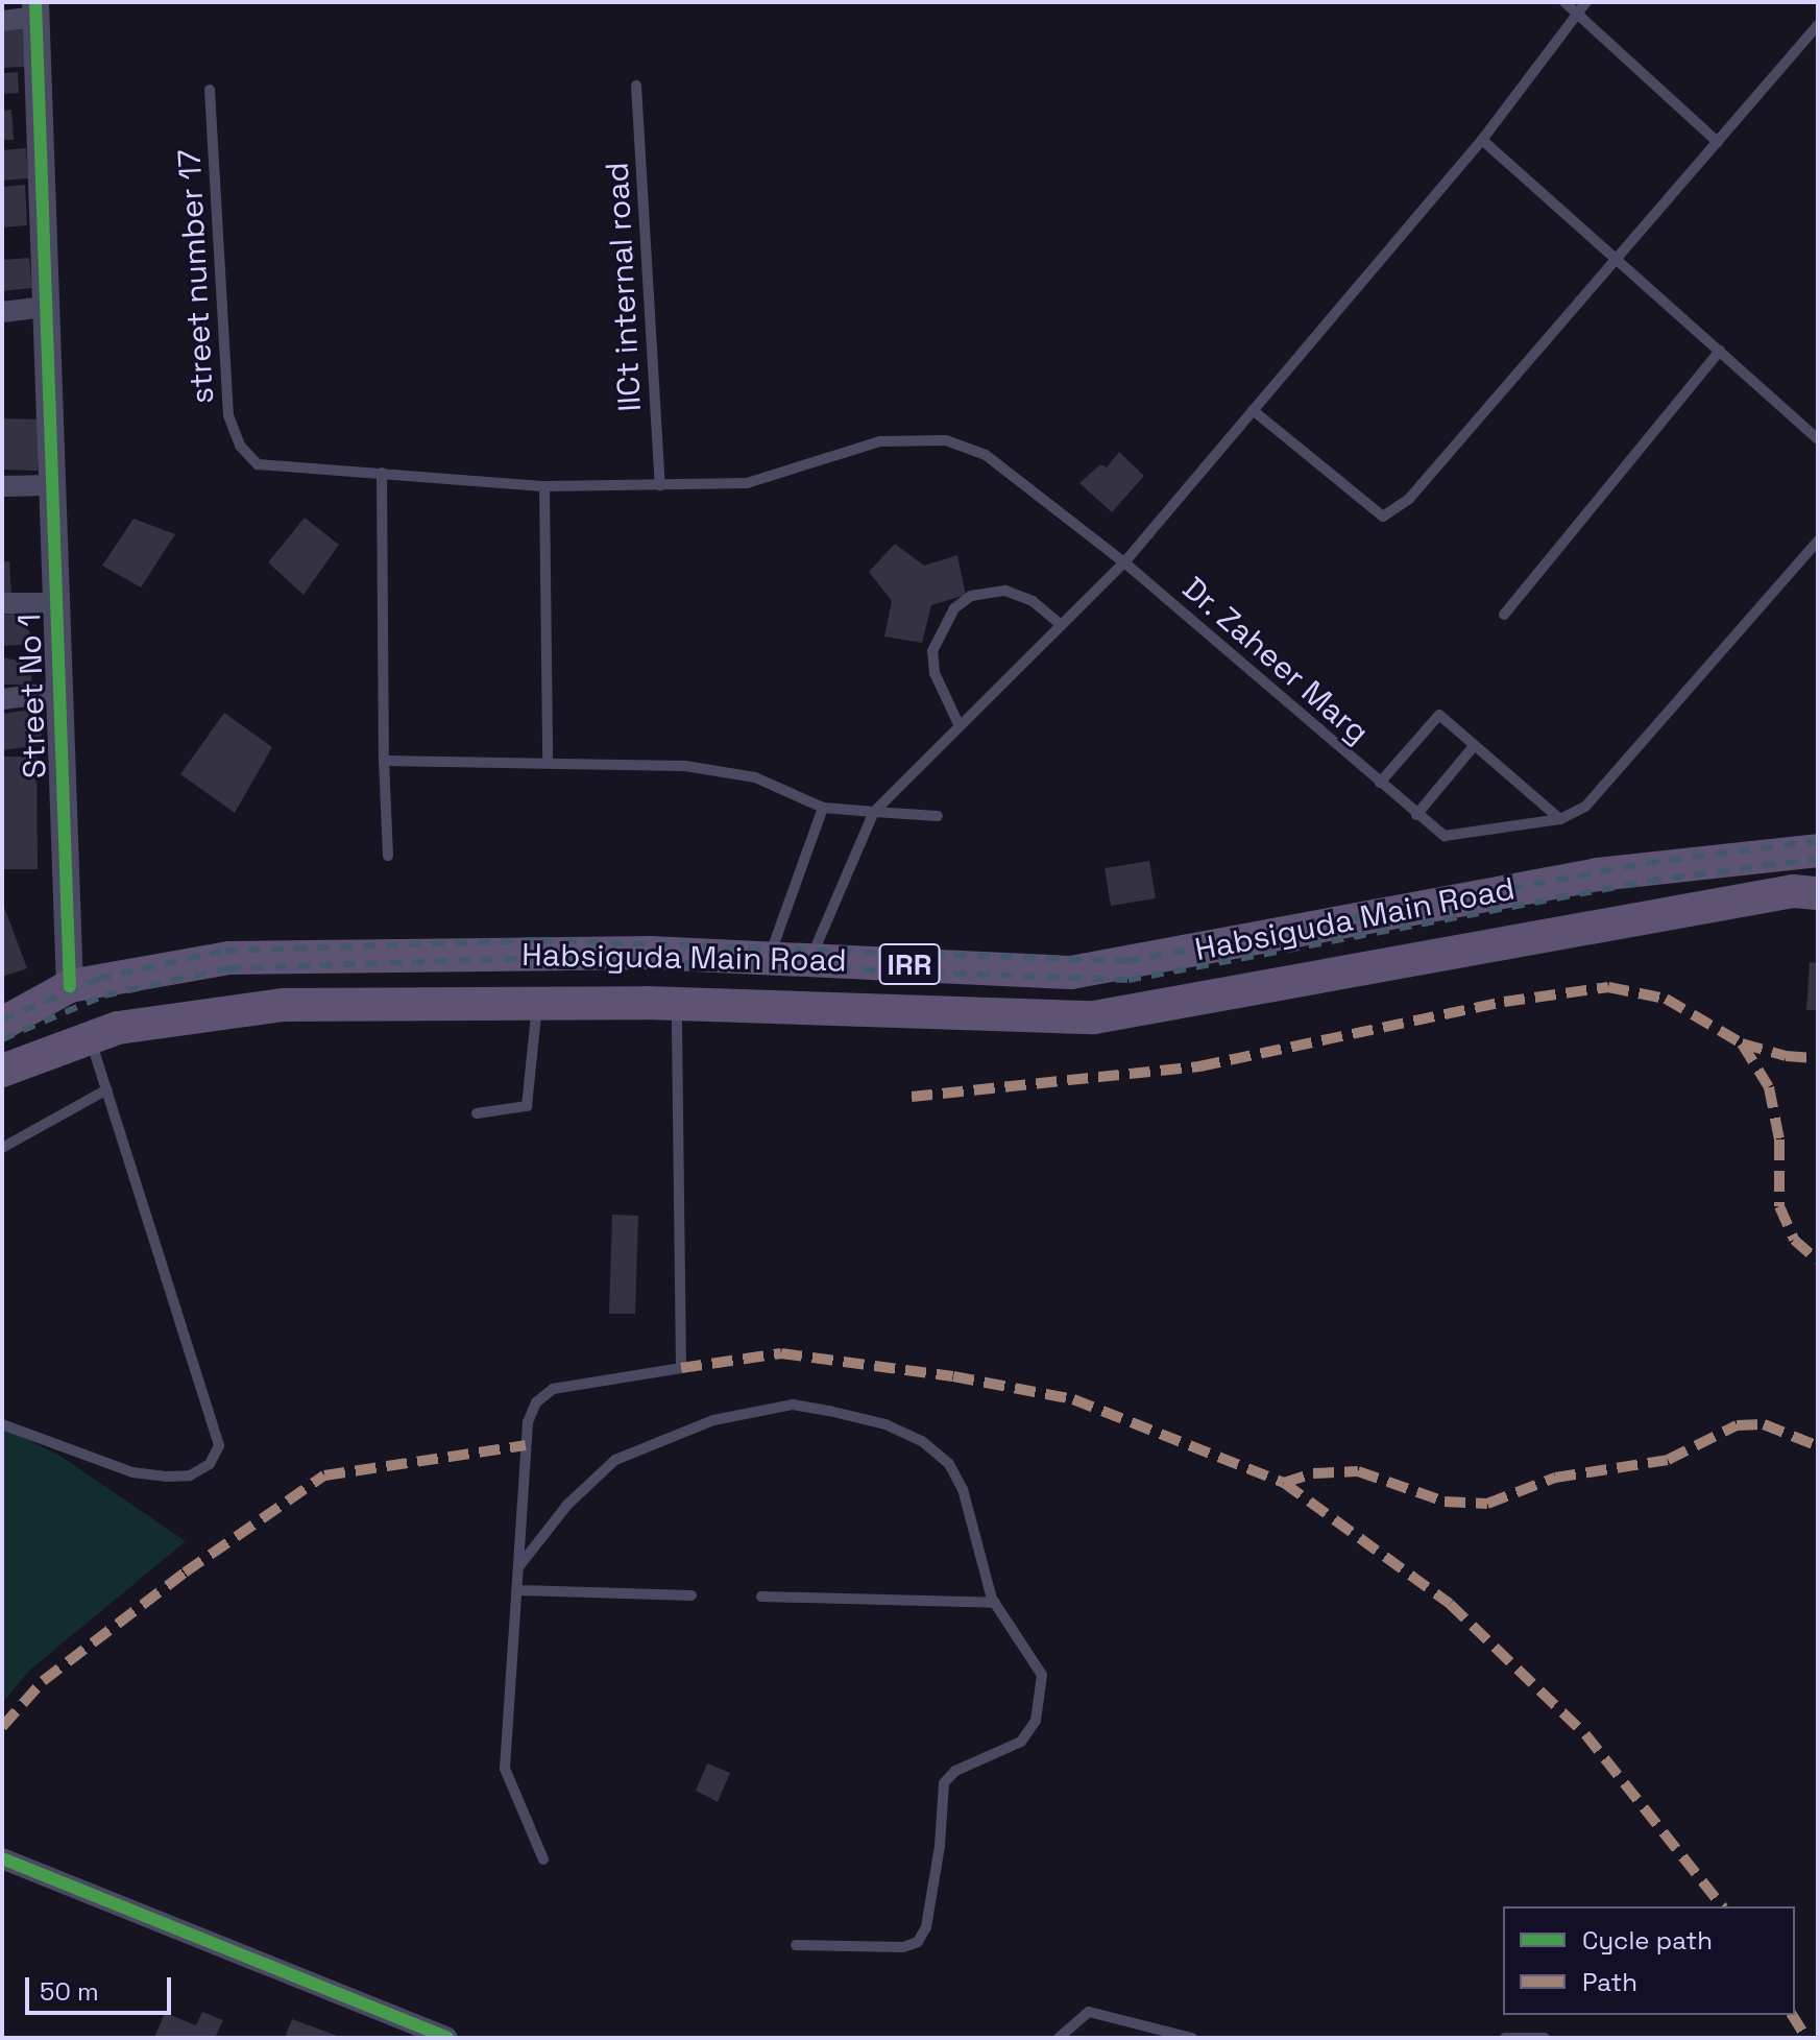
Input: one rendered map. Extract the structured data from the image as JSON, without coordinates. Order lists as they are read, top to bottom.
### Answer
{
  "streets": {
    "main road": ["Habsiguda Main Road", "IRR"],
    "street": ["Street No 1"],
    "lane": ["street number 17", "IICt internal road", "Dr. Zaheer Marg"]
  },
  "crossings": [
    ["Street No 1", "Habsiguda Main Road"]
  ],
  "legend": ["Cycle path", "Path"],
  "scale_bar": "50 m"
}
